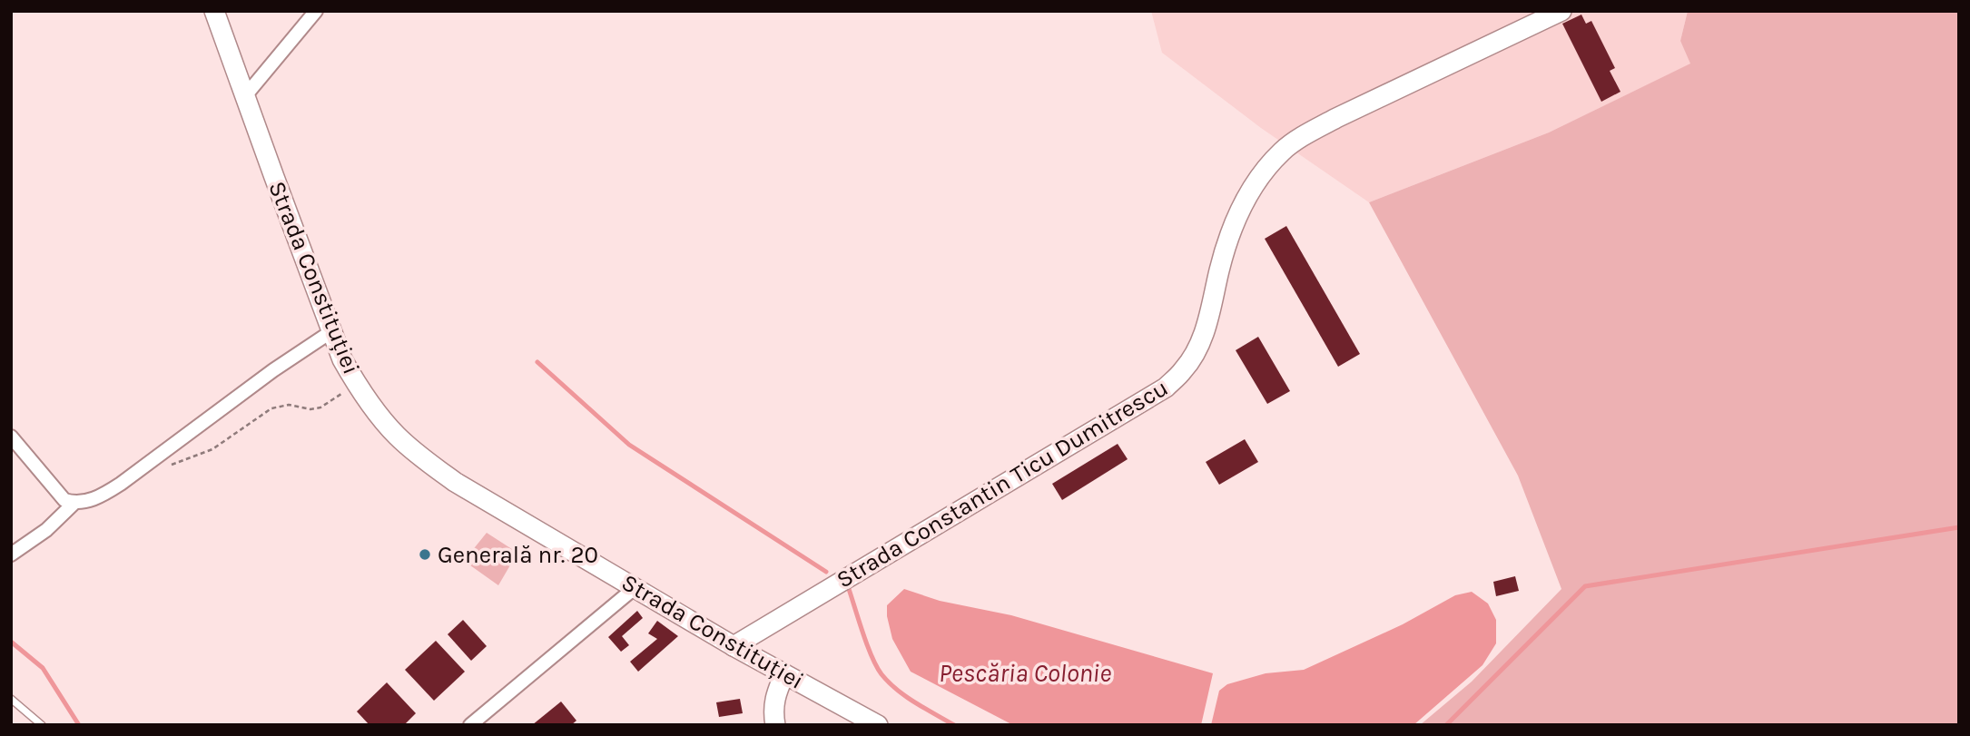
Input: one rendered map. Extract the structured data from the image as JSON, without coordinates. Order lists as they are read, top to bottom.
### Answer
{
  "streets": {
    "street": ["Strada Constituției", "Strada Constantin Ticu Dumitrescu"]
  },
  "crossings": [
    ["Strada Constituției", "Strada Constantin Ticu Dumitrescu"]
  ],
  "water": ["Pescăria Colonie"],
  "places": ["Generală nr. 20"]
}
